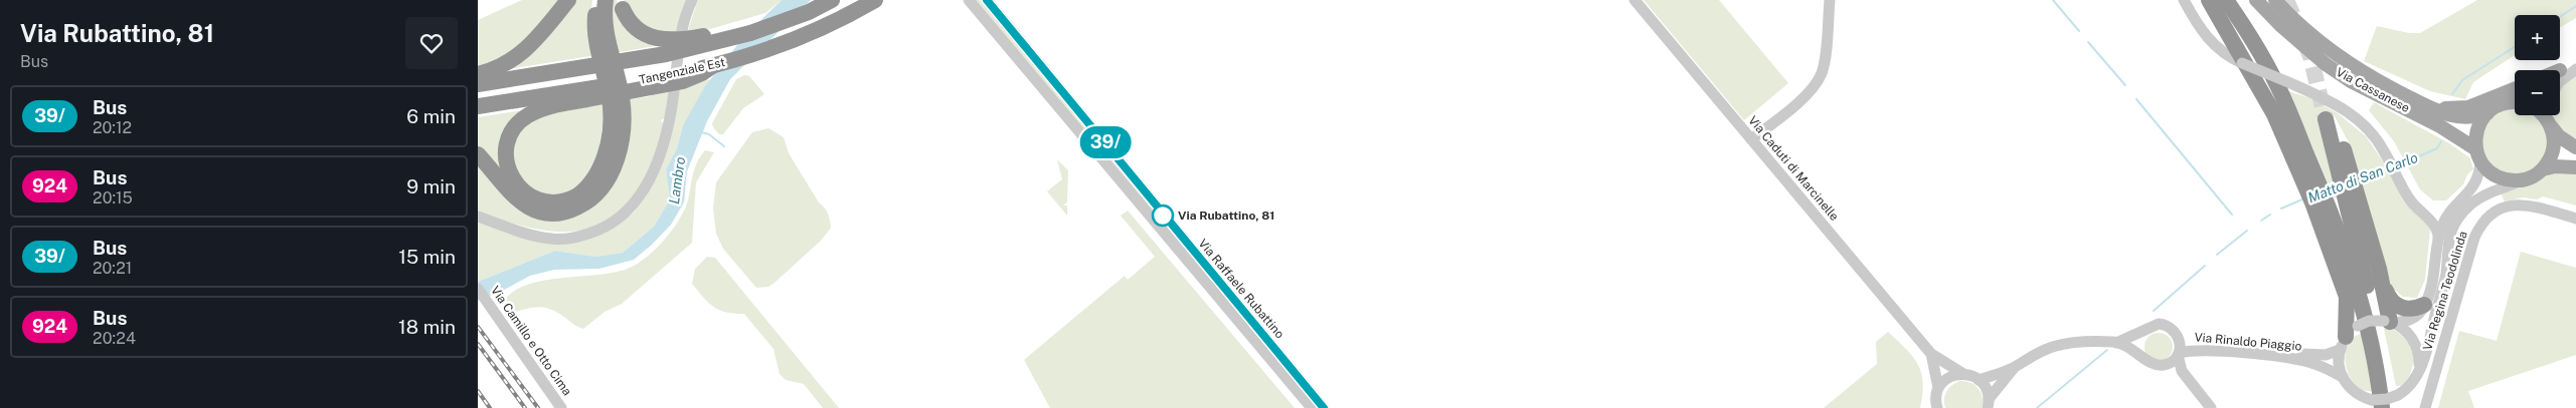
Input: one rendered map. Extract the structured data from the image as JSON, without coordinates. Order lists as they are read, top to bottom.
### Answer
{
  "streets": {
    "highway": ["Tangenziale Est"],
    "main road": ["Via Cassanese"],
    "street": [
      "Via Caduti di Marcinelle",
      "Via Raffaele Rubattino",
      "Via Regina Teodolinda",
      "Via Camillo e Otto Cima",
      "Via Rinaldo Piaggio"
    ]
  },
  "water": ["Matto di San Carlo", "Lambro"],
  "places": ["Via Rubattino, 81"],
  "lines": ["bus line 39/"],
  "page": {
    "heading": ["Via Rubattino, 81", "Bus"],
    "on_map": "39/",
    "map_buttons": ["+", "−"],
    "list": [
      {
        "mark": "39/",
        "name": "Bus",
        "note": "20:12",
        "value": "6 min"
      },
      {
        "mark": "924",
        "name": "Bus",
        "note": "20:15",
        "value": "9 min"
      },
      {
        "mark": "39/",
        "name": "Bus",
        "note": "20:21",
        "value": "15 min"
      },
      {
        "mark": "924",
        "name": "Bus",
        "note": "20:24",
        "value": "18 min"
      }
    ]
  }
}
